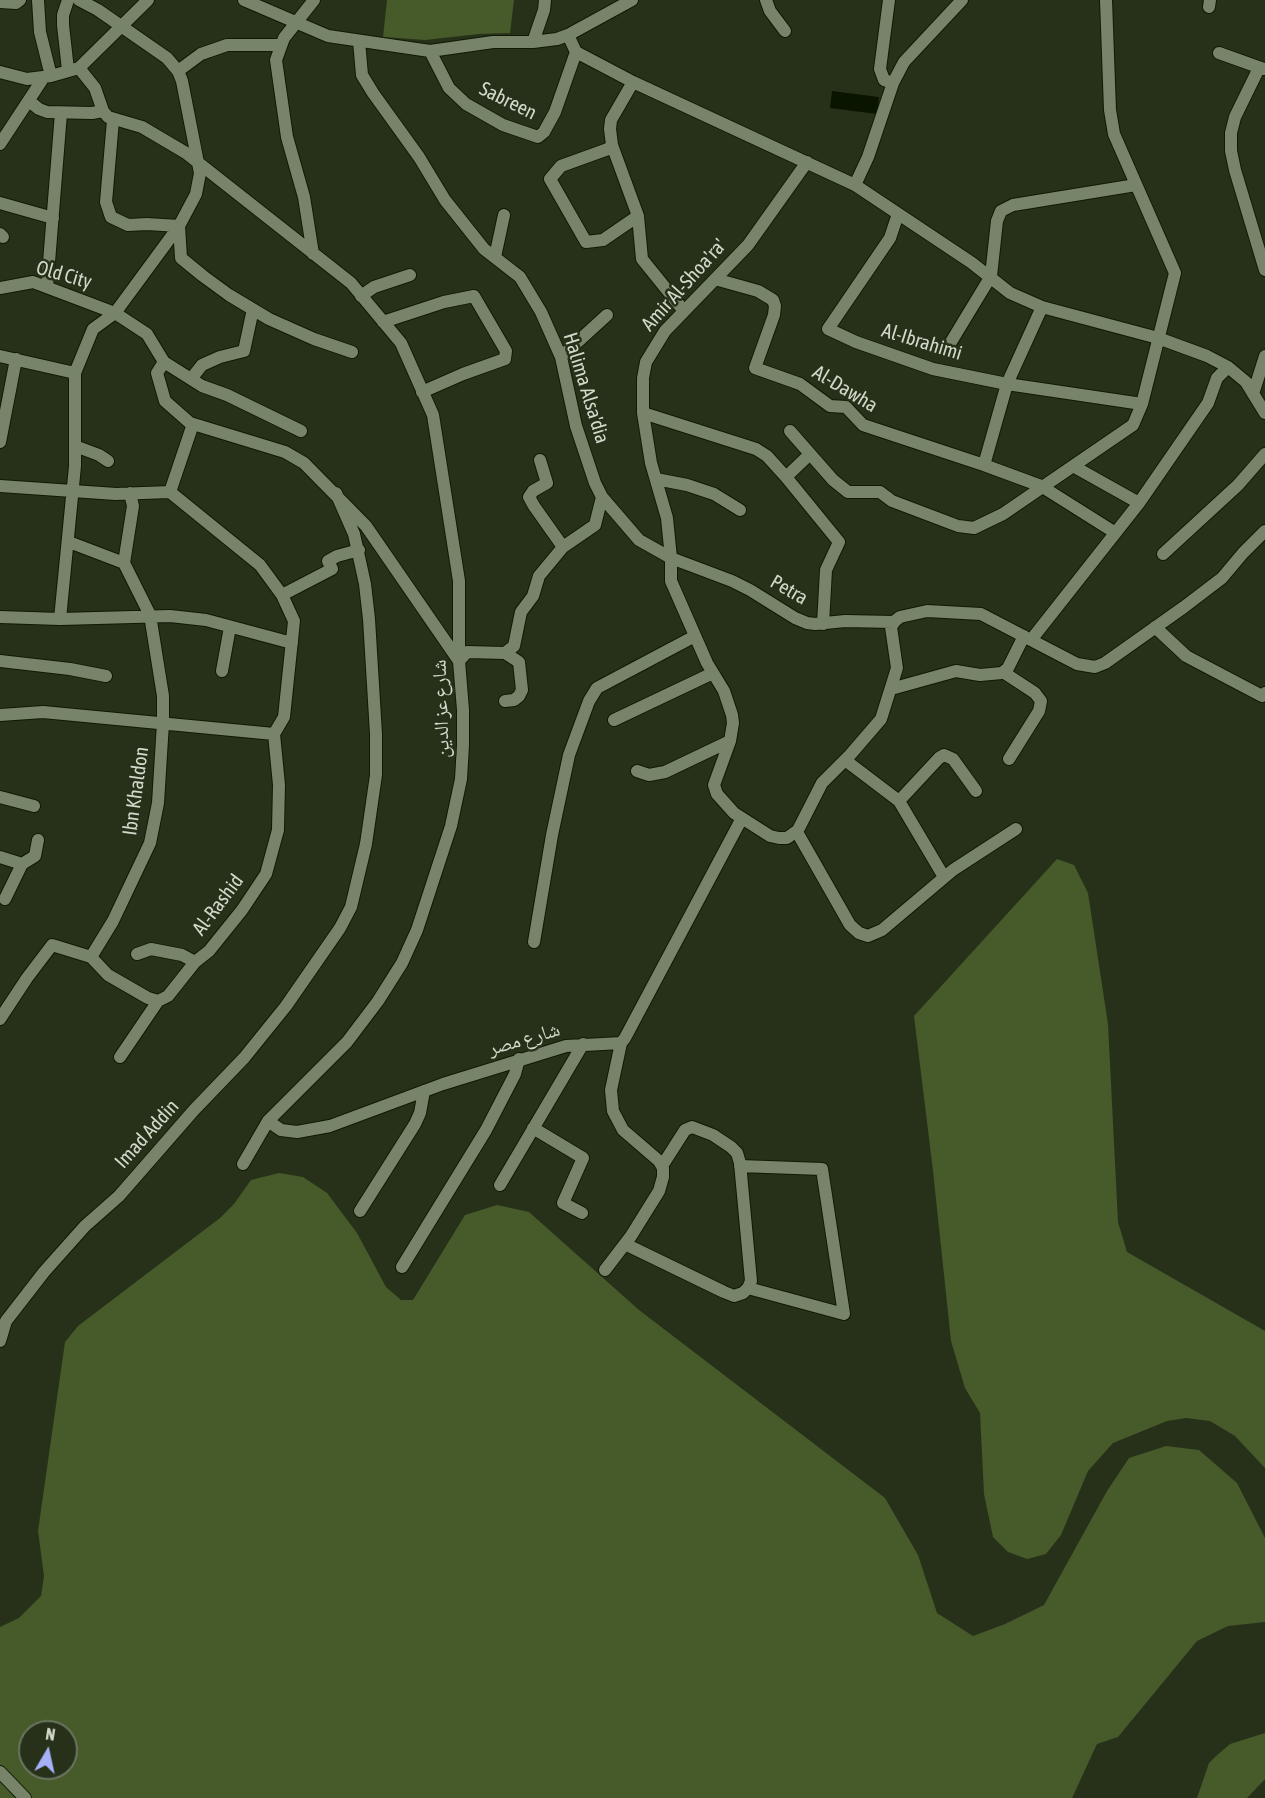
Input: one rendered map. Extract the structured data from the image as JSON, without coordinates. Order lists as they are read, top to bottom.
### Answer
{
  "streets": {
    "street": [
      "Sabreen",
      "Old City",
      "Amir Al-Shoa'ra'",
      "Al-Ibrahimi",
      "Halima Alsa'dia",
      "Al-Dawha",
      "Petra",
      "شارع عز الدين",
      "Ibn Khaldon",
      "Al-Rashid",
      "شارع مصر",
      "Imad Addin"
    ]
  },
  "crossings": [
    ["Amir Al-Shoa'ra'", "Halima Alsa'dia"],
    ["Amir Al-Shoa'ra'", "Al-Dawha"],
    ["Amir Al-Shoa'ra'", "Petra"],
    ["Halima Alsa'dia", "Petra"],
    ["شارع عز الدين", "شارع مصر"]
  ],
  "north": "top"
}
